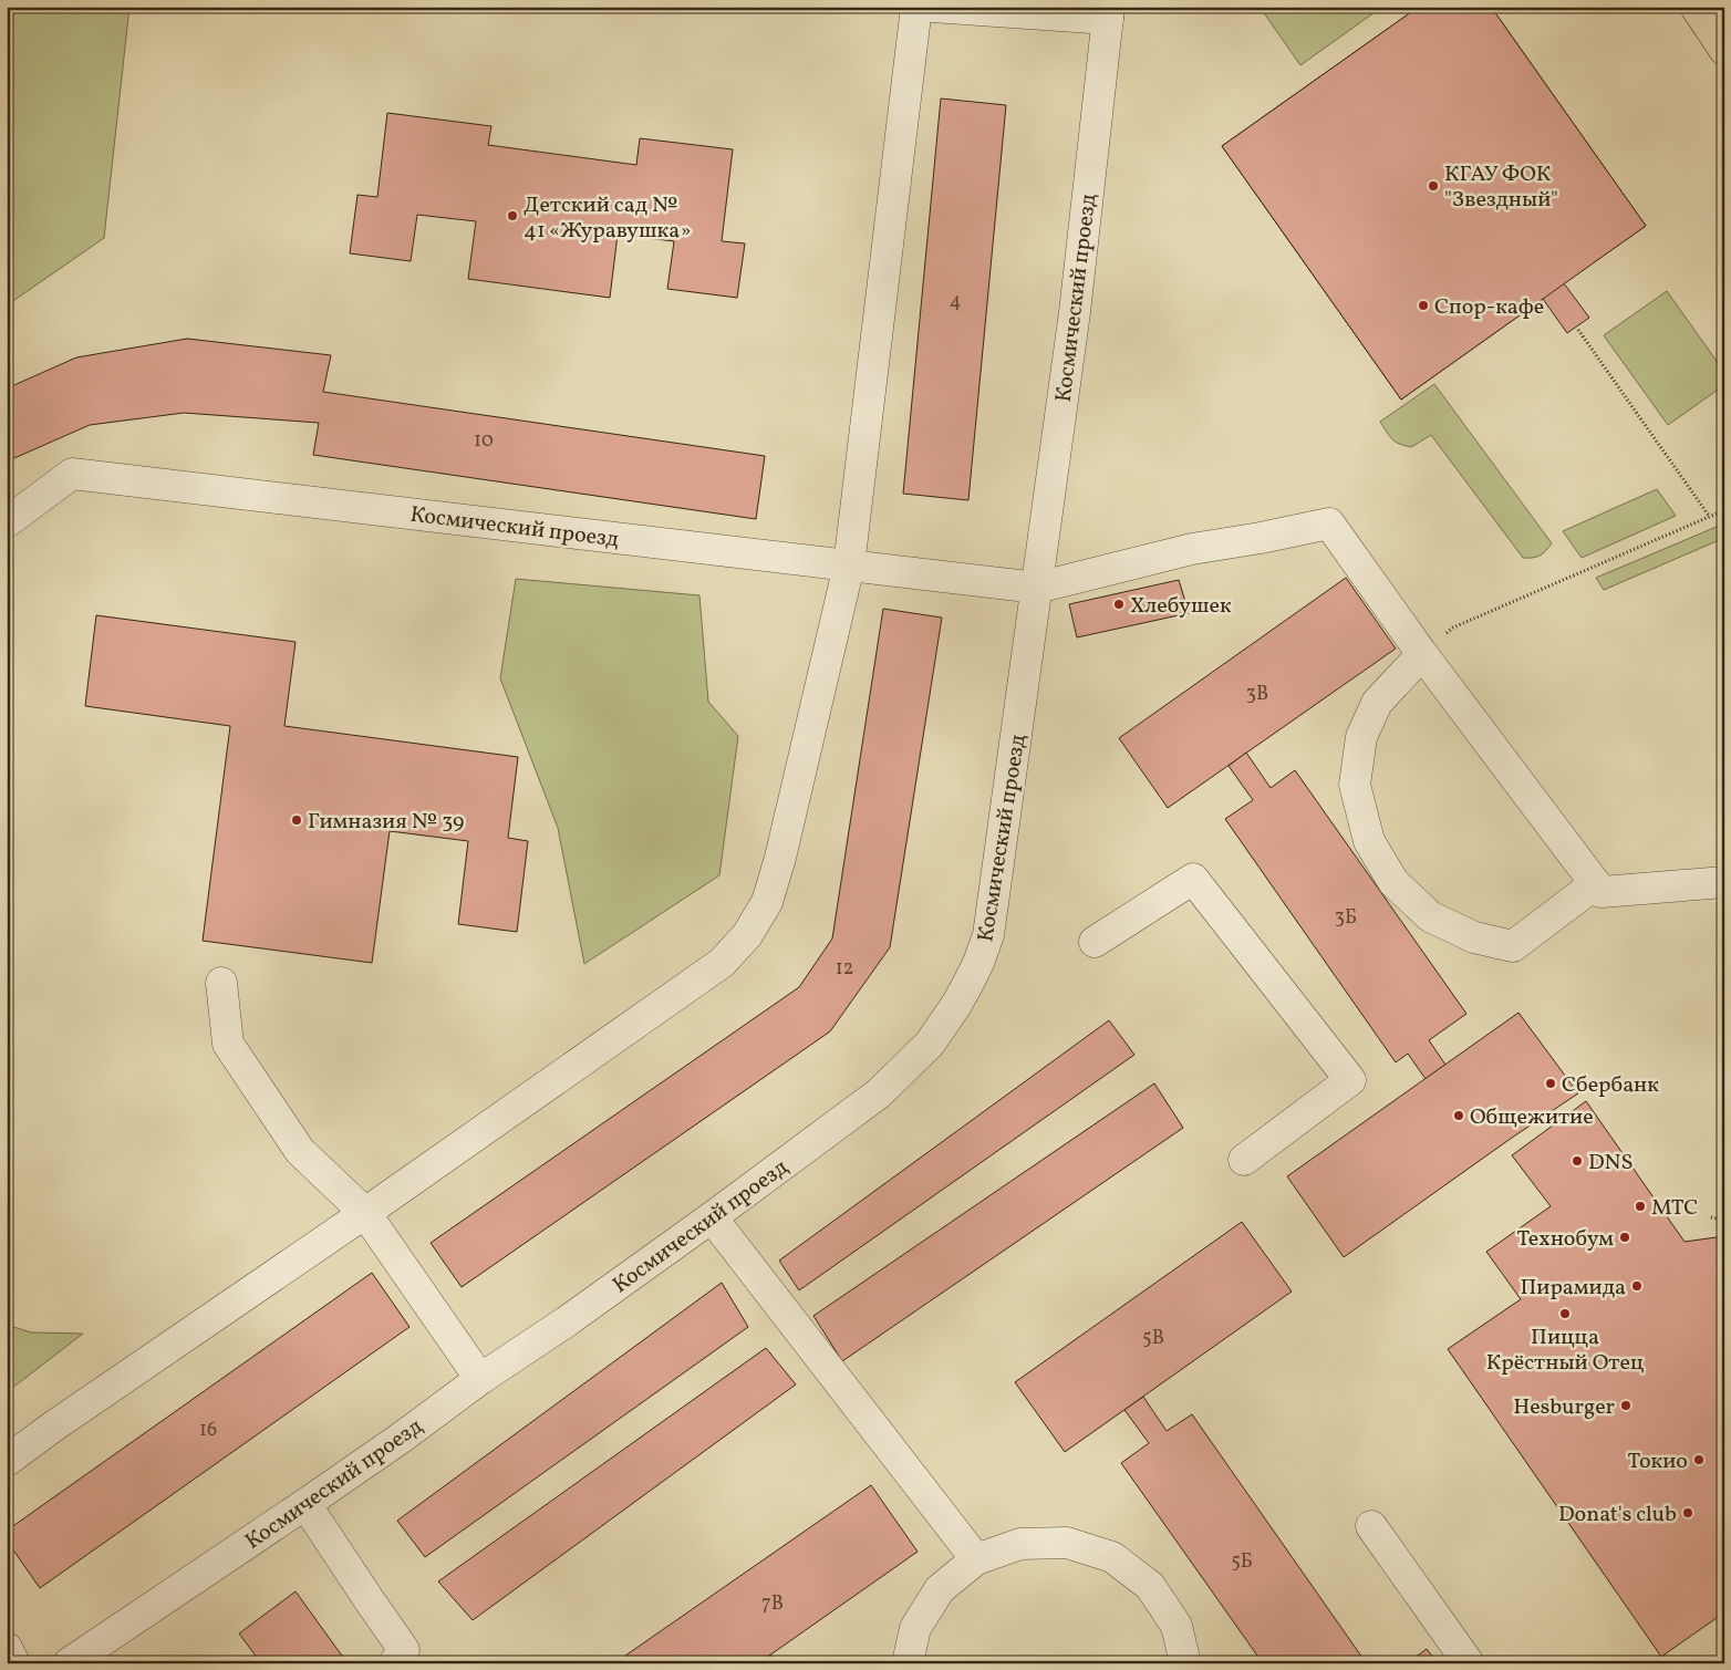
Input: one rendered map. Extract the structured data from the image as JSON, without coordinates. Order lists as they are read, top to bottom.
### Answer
{
  "streets": {
    "street": ["Космический проезд"]
  },
  "places": [
    "КГАУ ФОК \"Звездный\"",
    "Детский сад № 41 «Журавушка»",
    "Спор-кафе",
    "Хлебушек",
    "Гимназия № 39",
    "Сбербанк",
    "Общежитие",
    "DNS",
    "МТС",
    "Технобум",
    "Пирамида",
    "Пицца Крёстный Отец",
    "Hesburger",
    "Токио",
    "Donat's club"
  ],
  "house_numbers": [
    "4",
    "10",
    "3В",
    "3Б",
    "12",
    "5В",
    "16",
    "5Б",
    "7В"
  ]
}
